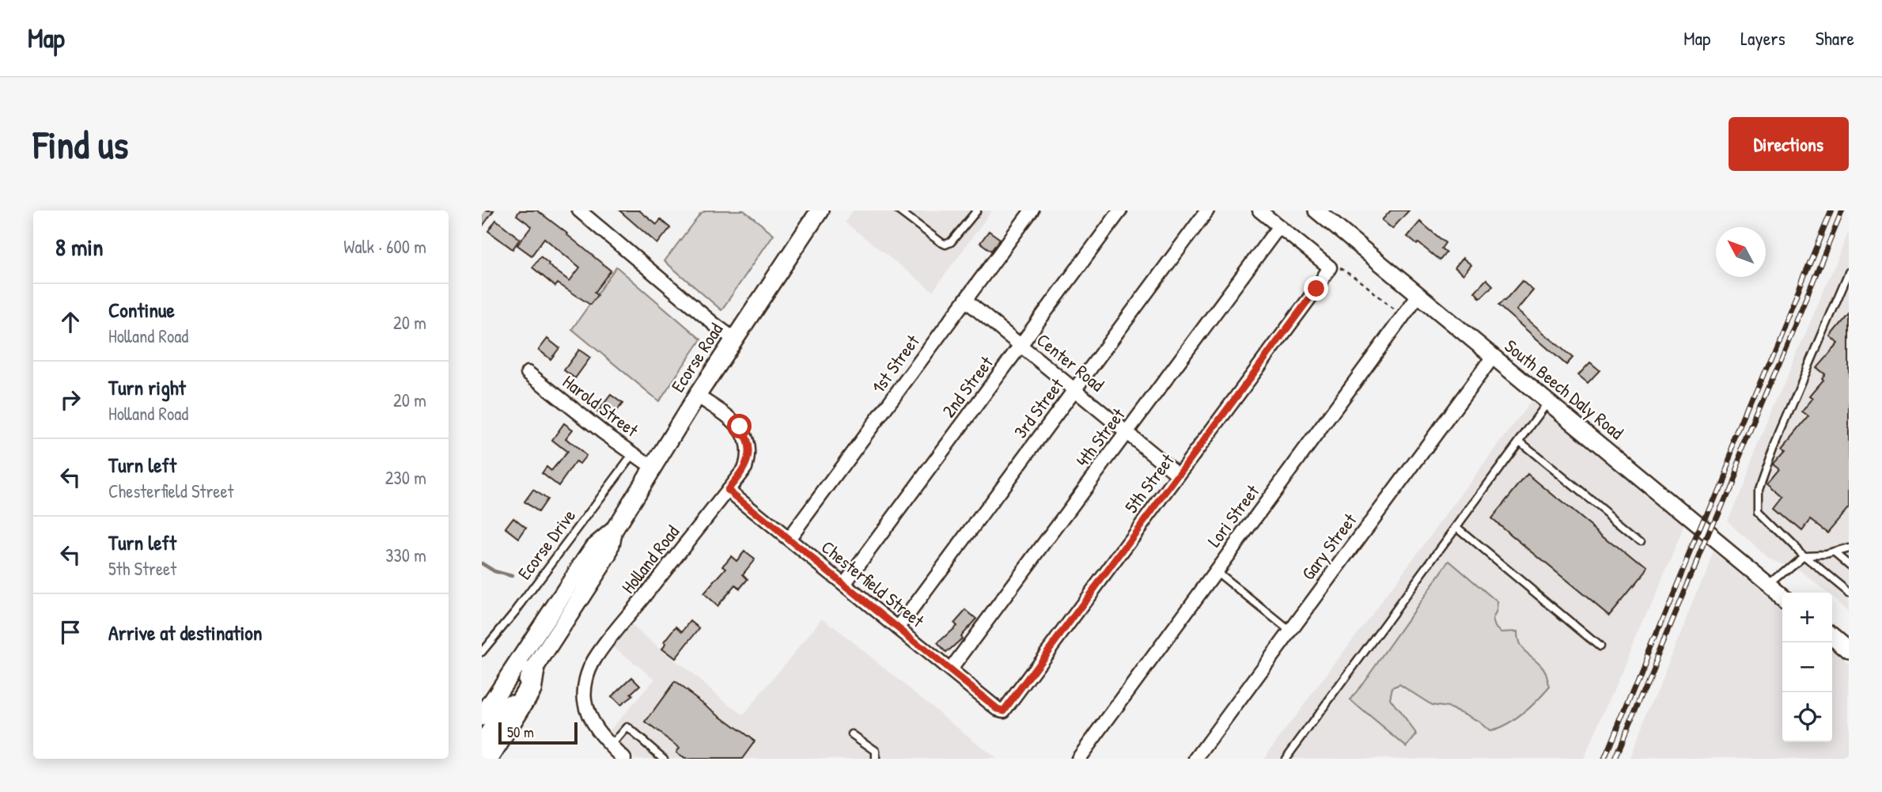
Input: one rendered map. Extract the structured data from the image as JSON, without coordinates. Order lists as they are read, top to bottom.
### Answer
{
  "streets": {
    "main road": ["Ecorse Road"],
    "street": [
      "Center Road",
      "1st Street",
      "2nd Street",
      "South Beech Daly Road",
      "Harold Street",
      "3rd Street",
      "4th Street",
      "5th Street",
      "Lori Street",
      "Gary Street",
      "Holland Road",
      "Chesterfield Street"
    ],
    "lane": ["Ecorse Drive"]
  },
  "crossings": [
    ["Ecorse Road", "Harold Street"],
    ["Ecorse Road", "Holland Road"],
    ["Center Road", "1st Street"],
    ["Center Road", "2nd Street"],
    ["Center Road", "3rd Street"],
    ["Center Road", "4th Street"],
    ["Center Road", "5th Street"],
    ["1st Street", "Chesterfield Street"],
    ["2nd Street", "Chesterfield Street"],
    ["South Beech Daly Road", "Lori Street"],
    ["South Beech Daly Road", "Gary Street"],
    ["Harold Street", "Ecorse Drive"],
    ["3rd Street", "Chesterfield Street"],
    ["4th Street", "Chesterfield Street"],
    ["5th Street", "Chesterfield Street"],
    ["Holland Road", "Chesterfield Street"]
  ],
  "scale_bar": "50 m",
  "north": "top left",
  "page": {
    "header": "Map",
    "nav": ["Map", "Layers", "Share"],
    "buttons": "Directions",
    "title": "Find us",
    "heading": ["8 min", "Walk · 600 m"],
    "list": [
      ["Continue", "Holland Road", "20 m"],
      ["Turn right", "Holland Road", "20 m"],
      ["Turn left", "Chesterfield Street", "230 m"],
      ["Turn left", "5th Street", "330 m"],
      "Arrive at destination"
    ],
    "map_buttons": ["+", "−"],
    "scale": "50 m"
  }
}
